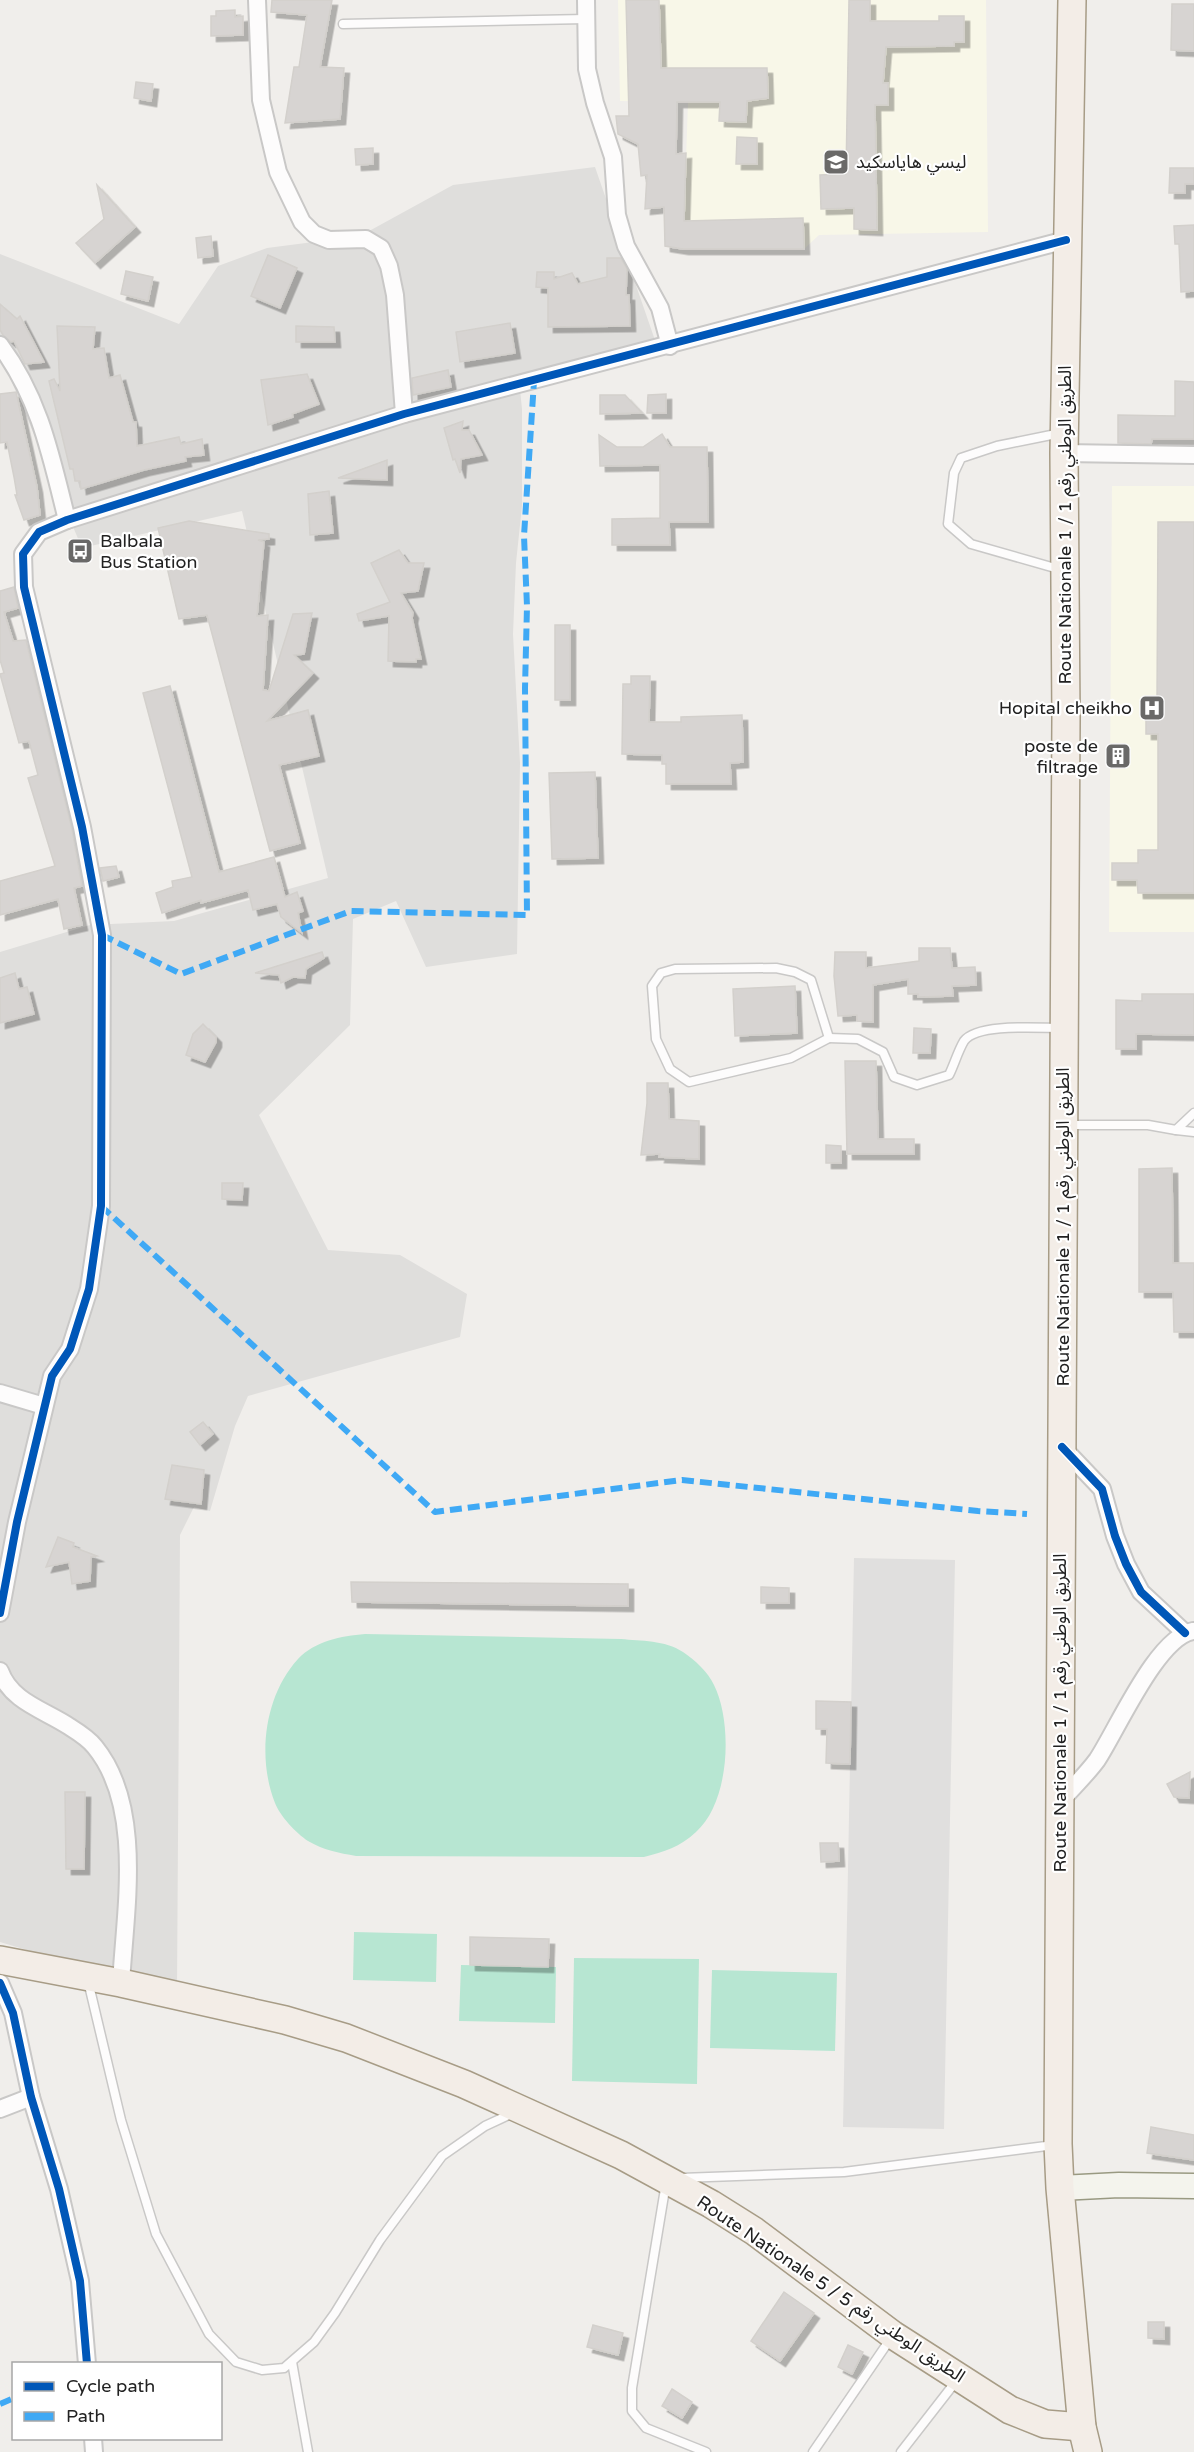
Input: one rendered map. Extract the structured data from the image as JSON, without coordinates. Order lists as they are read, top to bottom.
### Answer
{
  "streets": {
    "main road": ["Route Nationale 1 / الطريق الوطني رقم 1", "Route Nationale 5 / الطريق الوطني رقم 5"]
  },
  "crossings": [
    ["Route Nationale 1 / الطريق الوطني رقم 1", "Route Nationale 5 / الطريق الوطني رقم 5"]
  ],
  "places": {
    "school or university": ["ليسي هاياسكيد"],
    "bus stop": ["Balbala Bus Station"],
    "hospital": ["Hopital cheikho"],
    "building": ["poste de filtrage"]
  },
  "legend": ["Cycle path", "Path"]
}
